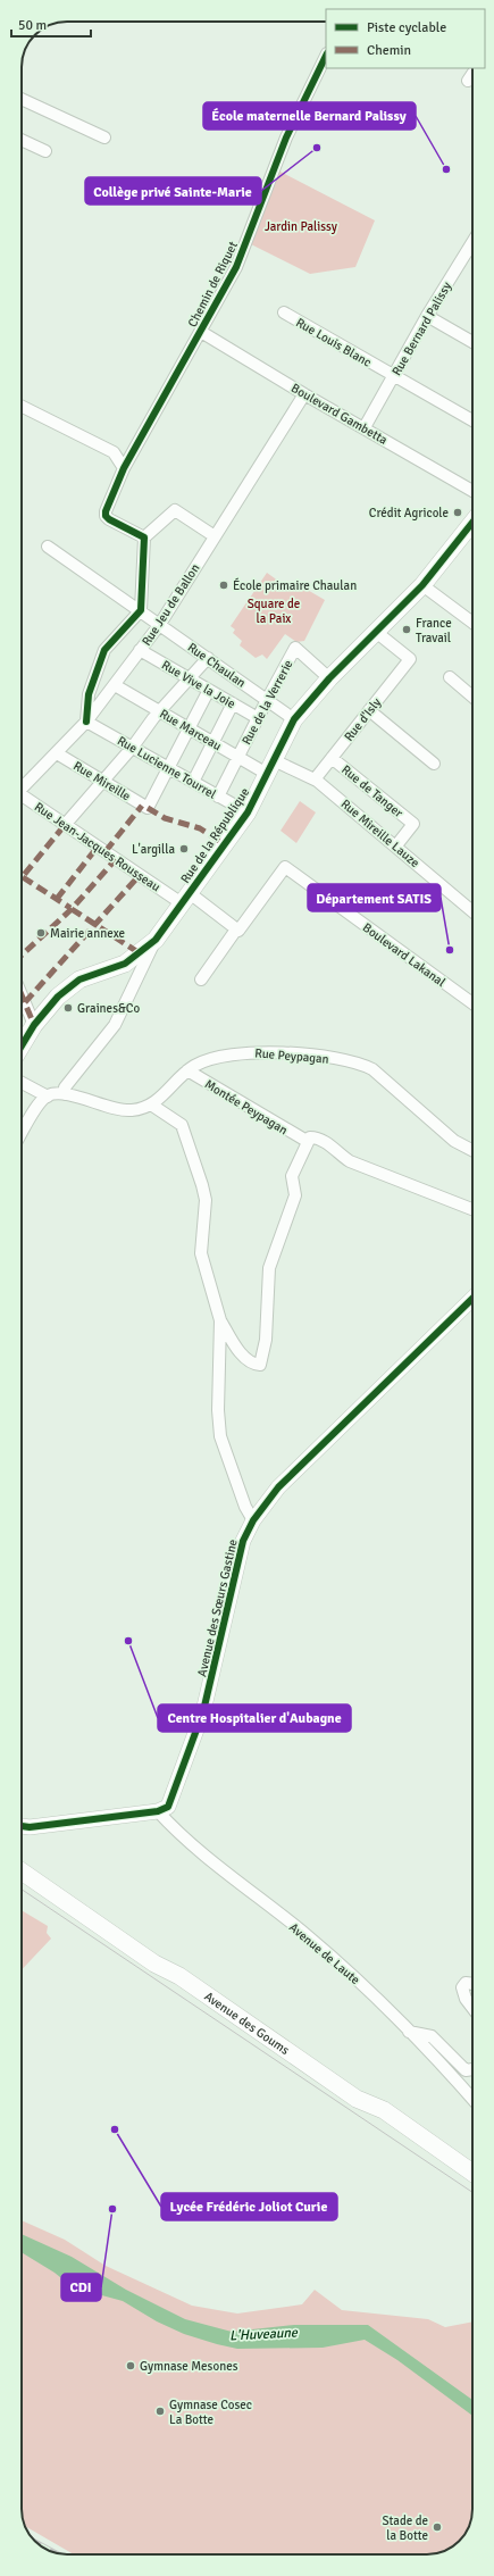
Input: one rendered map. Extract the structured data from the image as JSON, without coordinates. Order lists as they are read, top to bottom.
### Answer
{
  "streets": {
    "main road": ["Rue de la République", "Avenue des Goums"],
    "street": [
      "Chemin de Riquet",
      "Rue Bernard Palissy",
      "Rue Louis Blanc",
      "Boulevard Gambetta",
      "Rue Jeu de Ballon",
      "Rue Chaulan",
      "Rue Vive la Joie",
      "Rue de la Verrerie",
      "Rue d'Isly",
      "Rue Marceau",
      "Rue Lucienne Tourrel",
      "Rue Mireille",
      "Rue de Tanger",
      "Rue Mireille Lauze",
      "Rue Jean-Jacques Rousseau",
      "Boulevard Lakanal",
      "Rue Peypagan",
      "Montée Peypagan",
      "Avenue des Sœurs Gastine",
      "Avenue de Laute"
    ]
  },
  "crossings": [
    ["Chemin de Riquet", "Boulevard Gambetta"],
    ["Rue Bernard Palissy", "Rue Louis Blanc"],
    ["Rue Bernard Palissy", "Boulevard Gambetta"],
    ["Boulevard Gambetta", "Rue Jeu de Ballon"],
    ["Rue Jeu de Ballon", "Rue Chaulan"],
    ["Rue Jeu de Ballon", "Rue Vive la Joie"],
    ["Rue Jeu de Ballon", "Rue Marceau"],
    ["Rue Jeu de Ballon", "Rue Lucienne Tourrel"],
    ["Rue Jeu de Ballon", "Rue Mireille"],
    ["Rue Chaulan", "Rue de la Verrerie"],
    ["Rue Chaulan", "Rue de la République"],
    ["Rue Vive la Joie", "Rue de la Verrerie"],
    ["Rue de la Verrerie", "Rue Marceau"],
    ["Rue de la Verrerie", "Rue Lucienne Tourrel"],
    ["Rue de la Verrerie", "Rue de la République"],
    ["Rue d'Isly", "Rue de Tanger"],
    ["Rue d'Isly", "Rue Mireille Lauze"],
    ["Rue d'Isly", "Rue de la République"],
    ["Rue Marceau", "Rue Mireille Lauze"],
    ["Rue Marceau", "Rue de la République"],
    ["Rue Lucienne Tourrel", "Rue Mireille"],
    ["Rue Lucienne Tourrel", "Rue de la République"],
    ["Rue de Tanger", "Rue Mireille Lauze"],
    ["Rue Mireille Lauze", "Rue de la République"],
    ["Rue de la République", "Rue Jean-Jacques Rousseau"],
    ["Rue Jean-Jacques Rousseau", "Boulevard Lakanal"],
    ["Rue Peypagan", "Montée Peypagan"],
    ["Avenue des Sœurs Gastine", "Avenue de Laute"]
  ],
  "water": ["L'Huveaune"],
  "parks": ["Jardin Palissy", "Square de la Paix"],
  "places": [
    "Collège privé Sainte-Marie",
    "École maternelle Bernard Palissy",
    "Crédit Agricole",
    "École primaire Chaulan",
    "France Travail",
    "L'argilla",
    "Mairie annexe",
    "Département SATIS",
    "Graines&Co",
    "Centre Hospitalier d'Aubagne",
    "Lycée Frédéric Joliot Curie",
    "CDI",
    "Gymnase Mesones",
    "Gymnase Cosec La Botte",
    "Stade de la Botte"
  ],
  "legend": ["Piste cyclable", "Chemin"],
  "scale_bar": "50 m"
}
